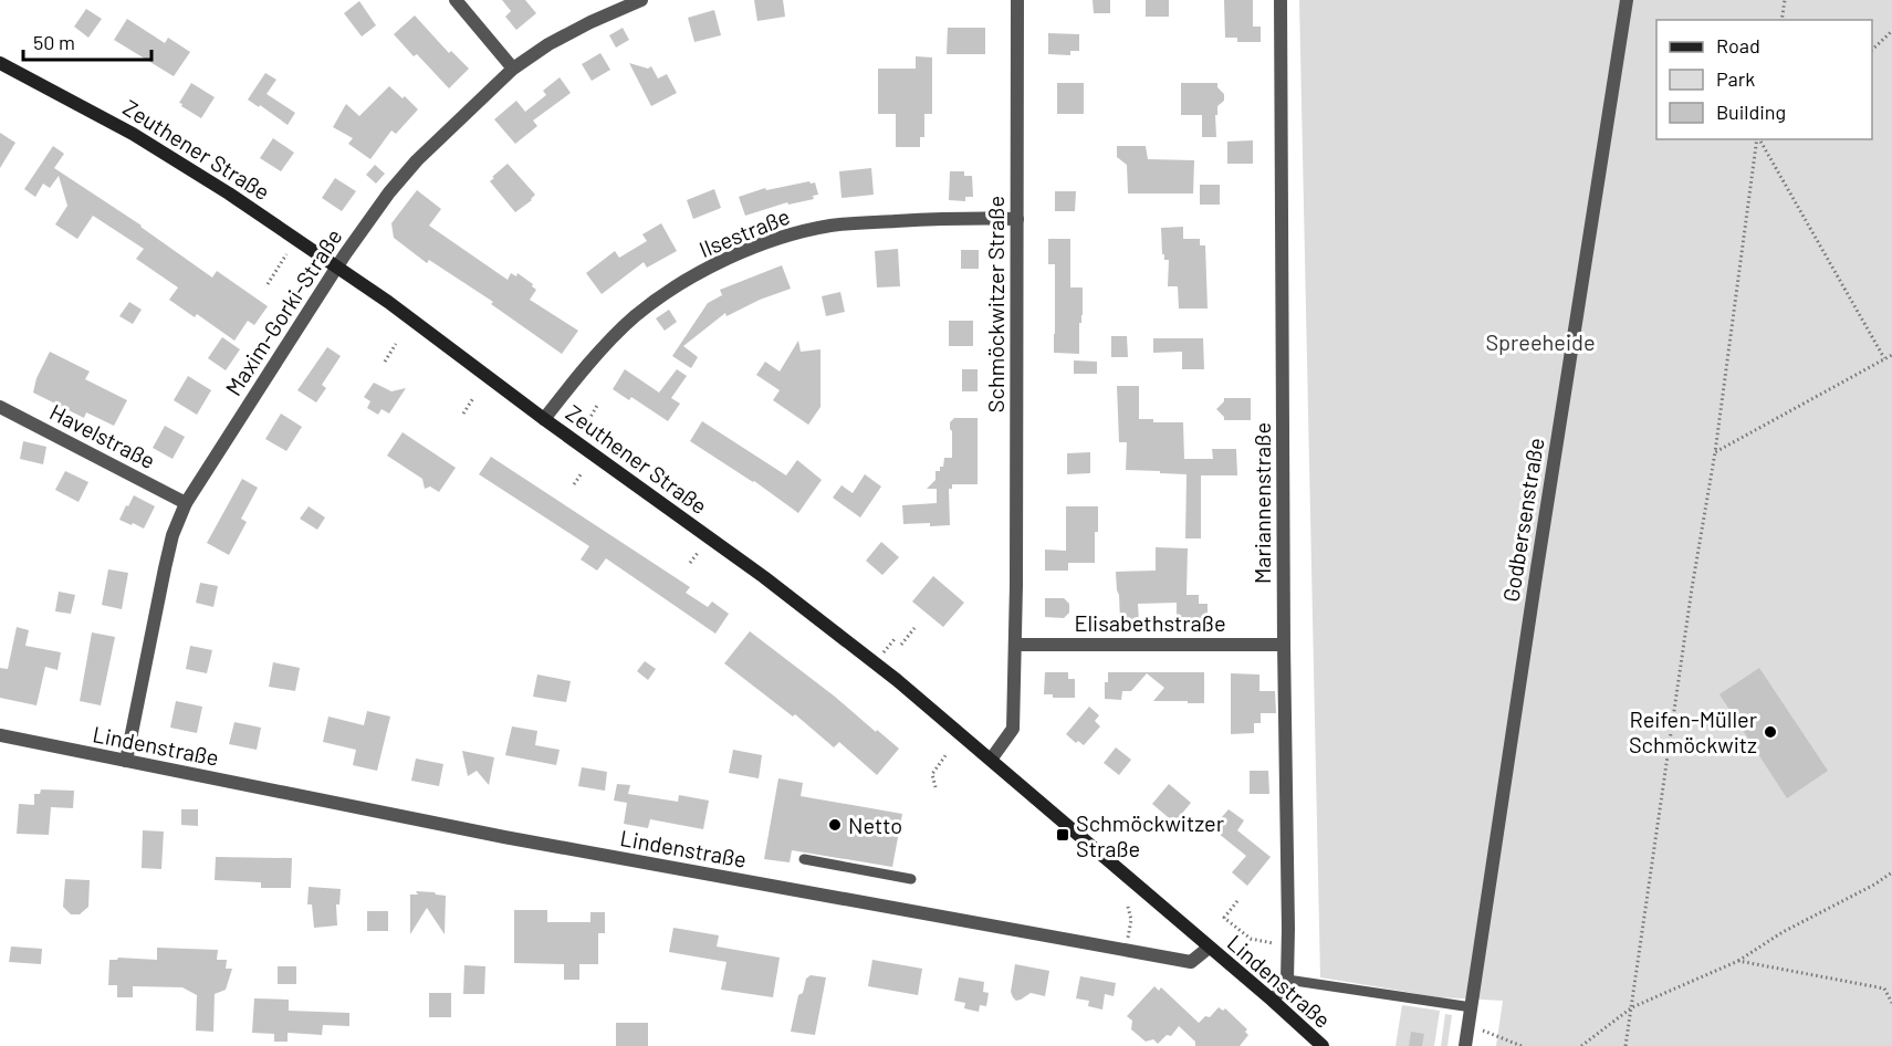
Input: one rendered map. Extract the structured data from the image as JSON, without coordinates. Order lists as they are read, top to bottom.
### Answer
{
  "streets": {
    "main road": ["Zeuthener Straße", "Lindenstraße"],
    "street": [
      "Ilsestraße",
      "Schmöckwitzer Straße",
      "Maxim-Gorki-Straße",
      "Havelstraße",
      "Mariannenstraße",
      "Godbersenstraße",
      "Elisabethstraße"
    ]
  },
  "crossings": [
    ["Zeuthener Straße", "Ilsestraße"],
    ["Zeuthener Straße", "Schmöckwitzer Straße"],
    ["Zeuthener Straße", "Maxim-Gorki-Straße"],
    ["Zeuthener Straße", "Lindenstraße"],
    ["Ilsestraße", "Schmöckwitzer Straße"],
    ["Schmöckwitzer Straße", "Elisabethstraße"],
    ["Maxim-Gorki-Straße", "Havelstraße"],
    ["Maxim-Gorki-Straße", "Lindenstraße"],
    ["Mariannenstraße", "Elisabethstraße"]
  ],
  "parks": ["Spreeheide"],
  "places": {
    "other": ["Reifen-Müller Schmöckwitz", "Netto"],
    "transit": ["Schmöckwitzer Straße"]
  },
  "legend": ["Road", "Park", "Building"],
  "scale_bar": "50 m"
}
